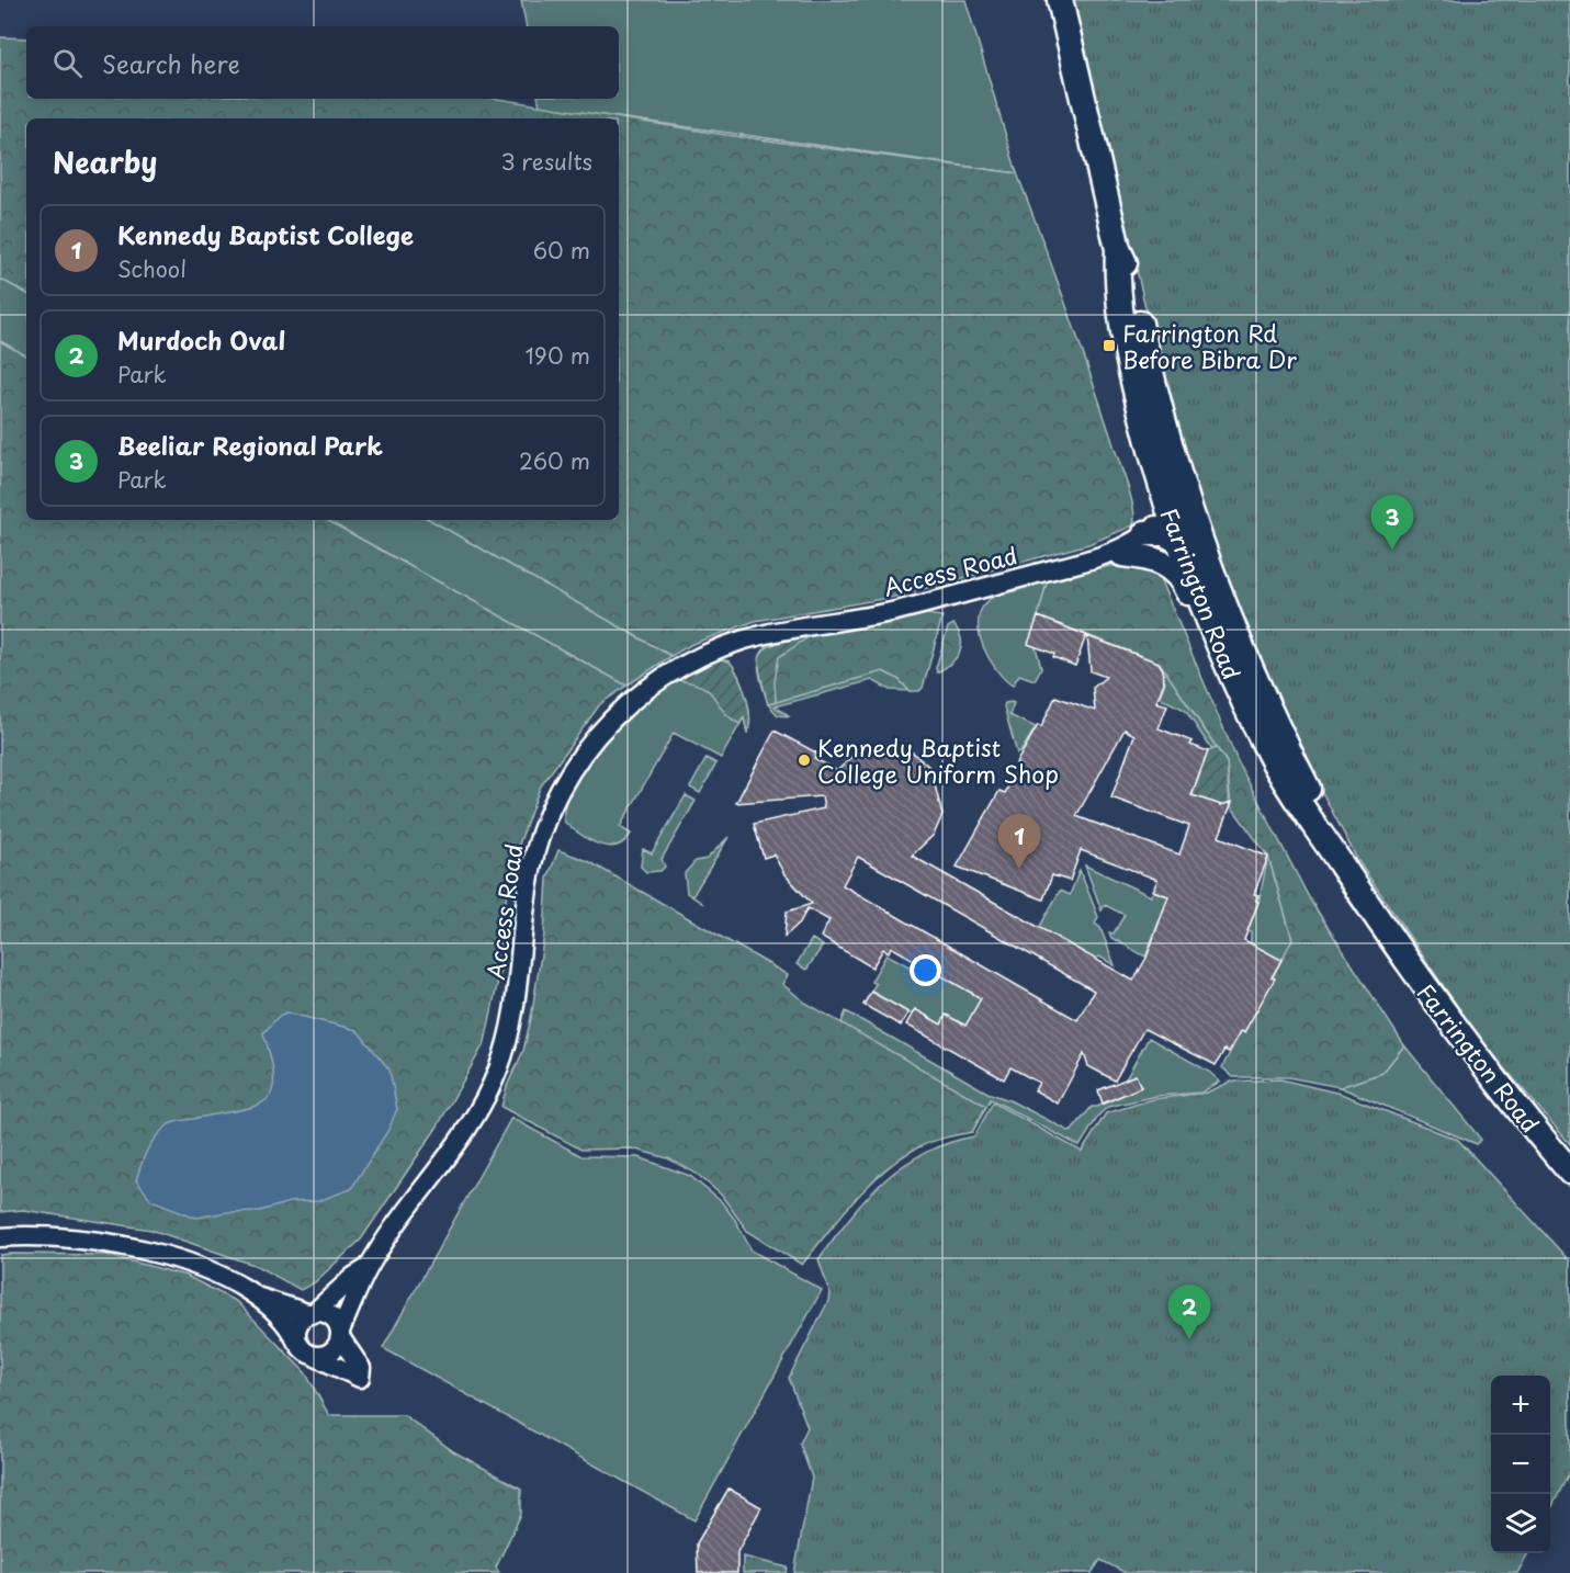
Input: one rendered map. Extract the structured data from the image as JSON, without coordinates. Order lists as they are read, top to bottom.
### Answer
{
  "streets": {
    "main road": ["Farrington Road"],
    "street": ["Access Road"]
  },
  "crossings": [
    ["Access Road", "Farrington Road"]
  ],
  "places": {
    "transit": ["Farrington Rd Before Bibra Dr"],
    "other": ["Kennedy Baptist College Uniform Shop"]
  },
  "page": {
    "search": "Search here",
    "heading": ["Nearby", "3 results"],
    "list": [
      {
        "mark": "1",
        "name": "Kennedy Baptist College",
        "note": "School",
        "value": "60 m"
      },
      {
        "mark": "2",
        "name": "Murdoch Oval",
        "note": "Park",
        "value": "190 m"
      },
      {
        "mark": "3",
        "name": "Beeliar Regional Park",
        "note": "Park",
        "value": "260 m"
      }
    ],
    "pins": ["3", "1", "2"],
    "map_buttons": ["+", "−"]
  }
}
